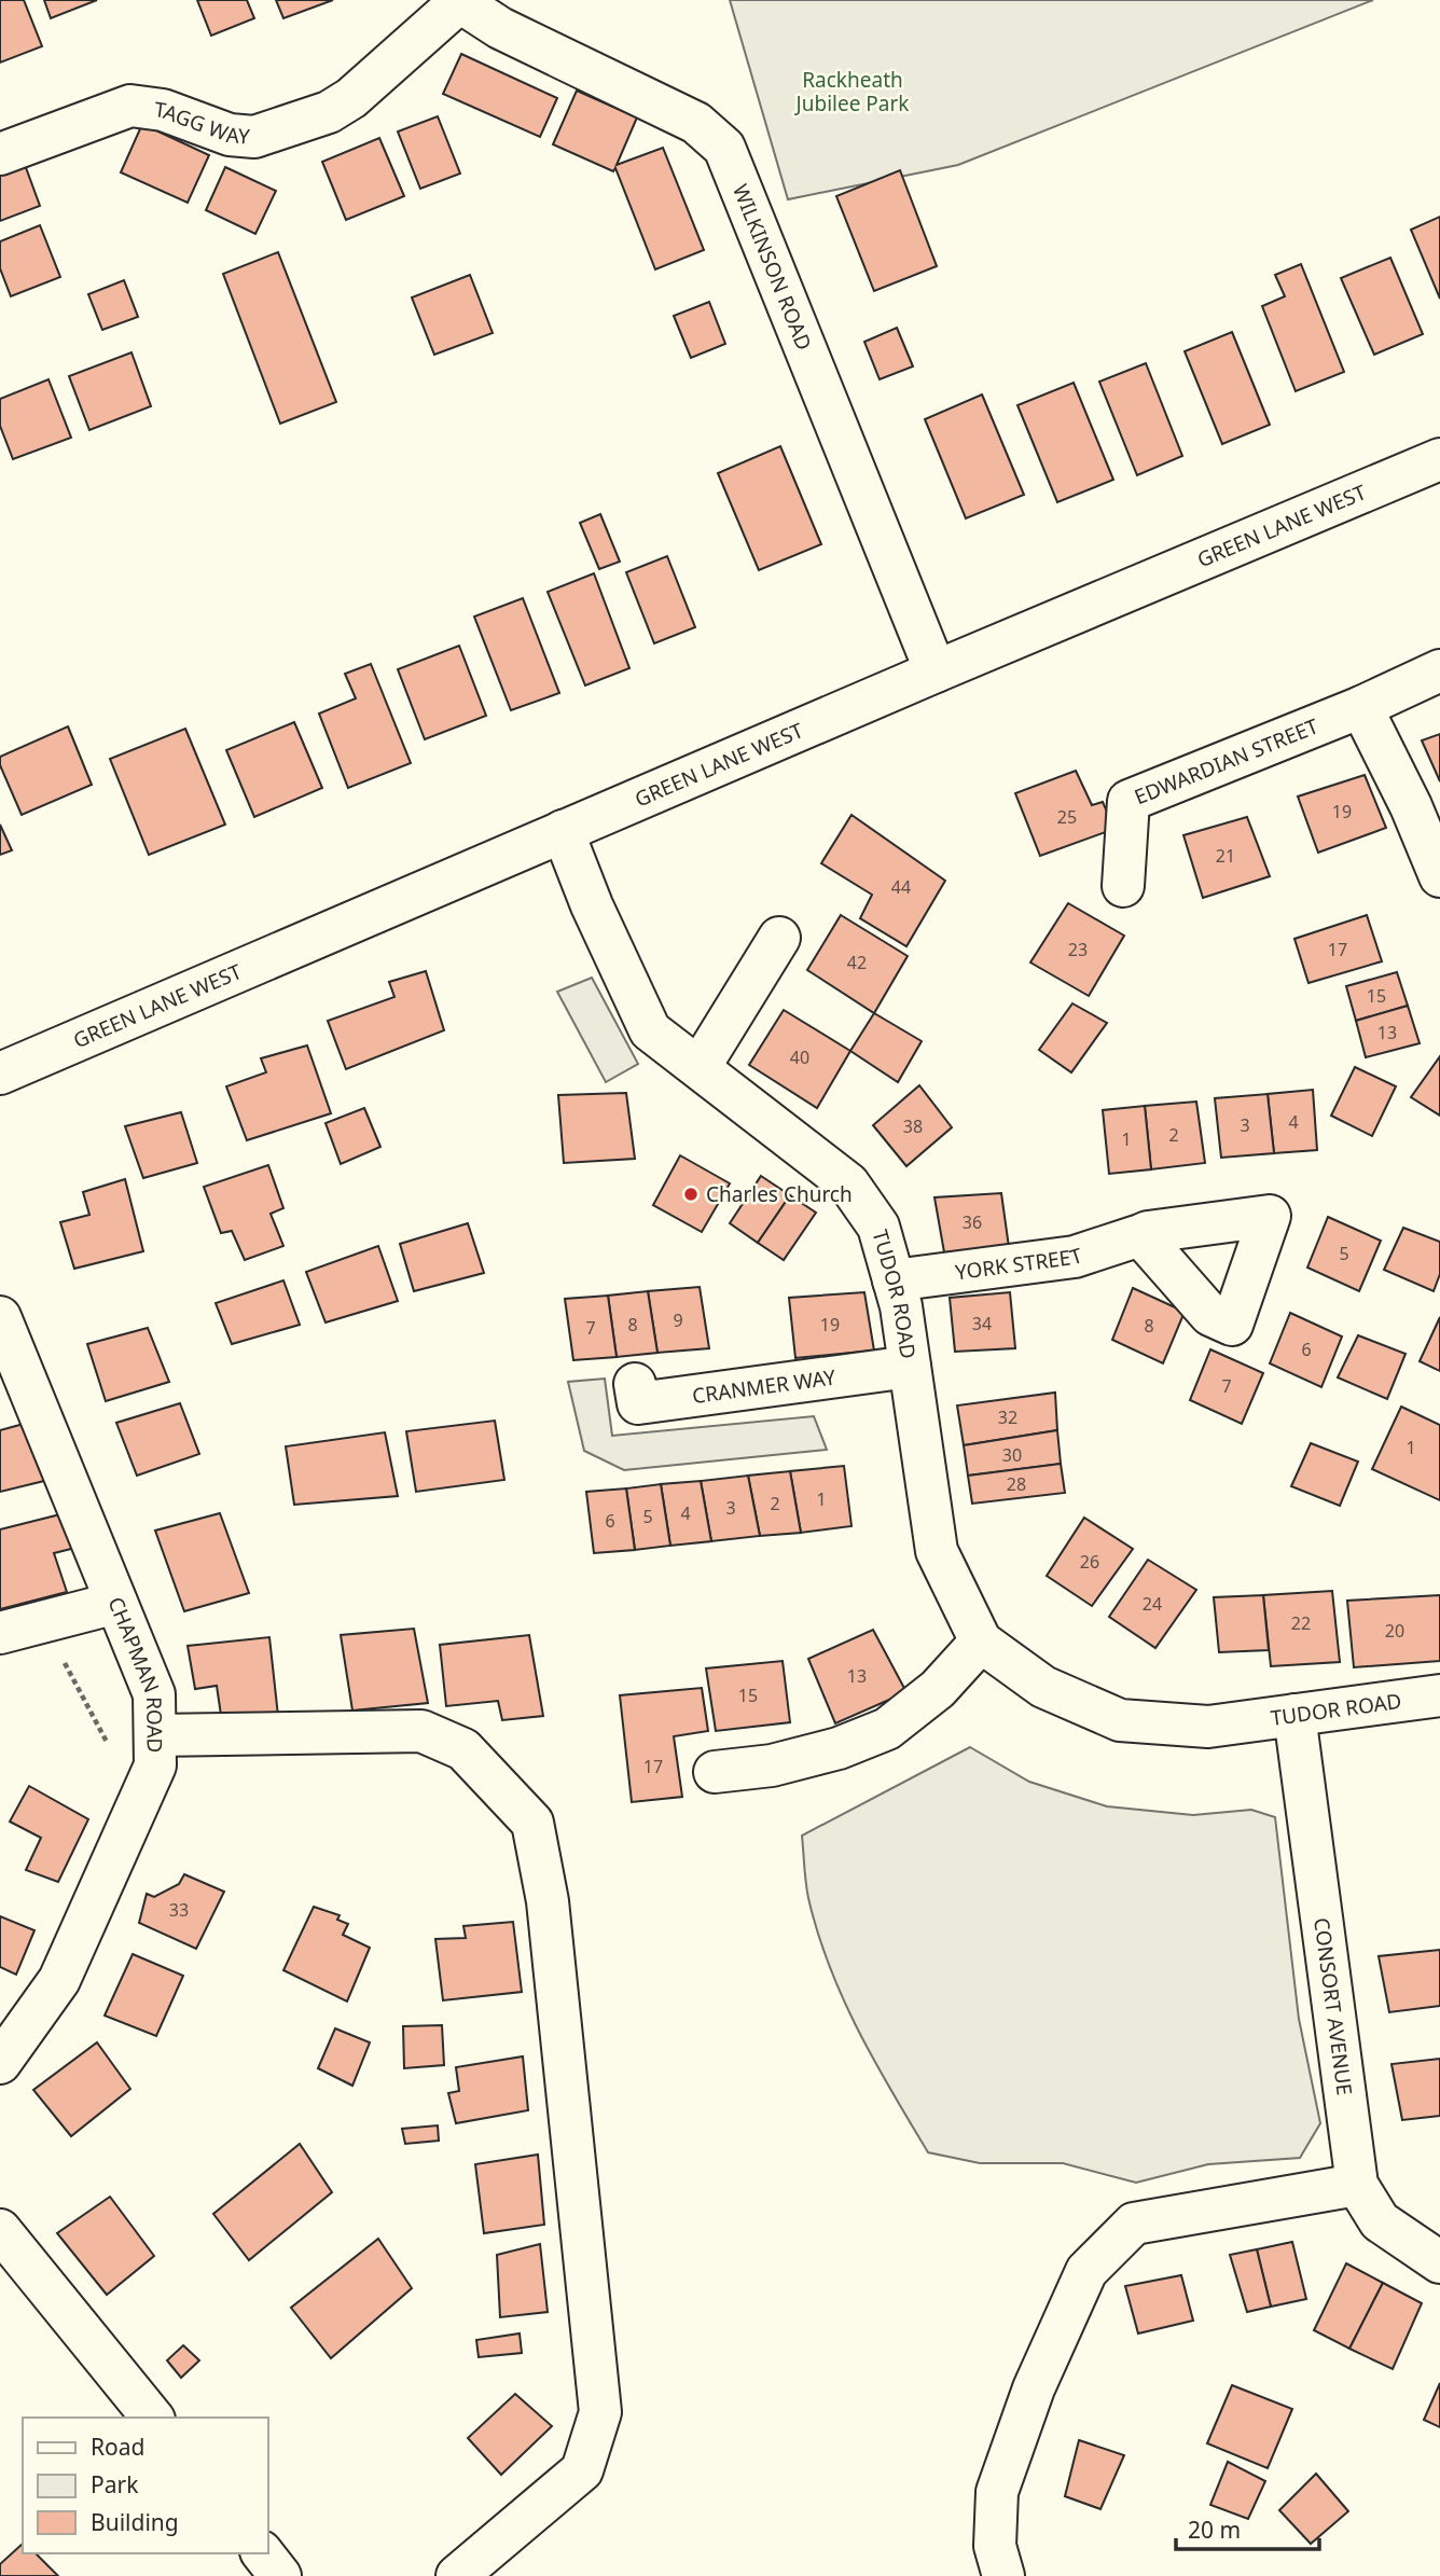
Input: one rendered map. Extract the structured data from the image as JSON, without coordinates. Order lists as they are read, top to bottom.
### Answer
{
  "streets": {
    "street": [
      "TAGG WAY",
      "WILKINSON ROAD",
      "GREEN LANE WEST",
      "EDWARDIAN STREET",
      "YORK STREET",
      "TUDOR ROAD",
      "CRANMER WAY",
      "CHAPMAN ROAD",
      "CONSORT AVENUE"
    ]
  },
  "crossings": [
    ["TAGG WAY", "WILKINSON ROAD"],
    ["WILKINSON ROAD", "GREEN LANE WEST"],
    ["GREEN LANE WEST", "TUDOR ROAD"],
    ["YORK STREET", "TUDOR ROAD"],
    ["TUDOR ROAD", "CRANMER WAY"],
    ["TUDOR ROAD", "CONSORT AVENUE"]
  ],
  "parks": ["Rackheath Jubilee Park"],
  "places": ["Charles Church"],
  "house_numbers": [
    "19",
    "25",
    "21",
    "44",
    "23",
    "17",
    "42",
    "15",
    "13",
    "40",
    "4",
    "3",
    "38",
    "2",
    "1",
    "36",
    "5",
    "9",
    "34",
    "8",
    "19",
    "8",
    "7",
    "6",
    "7",
    "32",
    "1",
    "30",
    "28",
    "1",
    "2",
    "3",
    "4",
    "5",
    "6",
    "26",
    "24",
    "22",
    "20",
    "13",
    "15",
    "17",
    "33"
  ],
  "legend": ["Road", "Park", "Building"],
  "scale_bar": "20 m"
}
